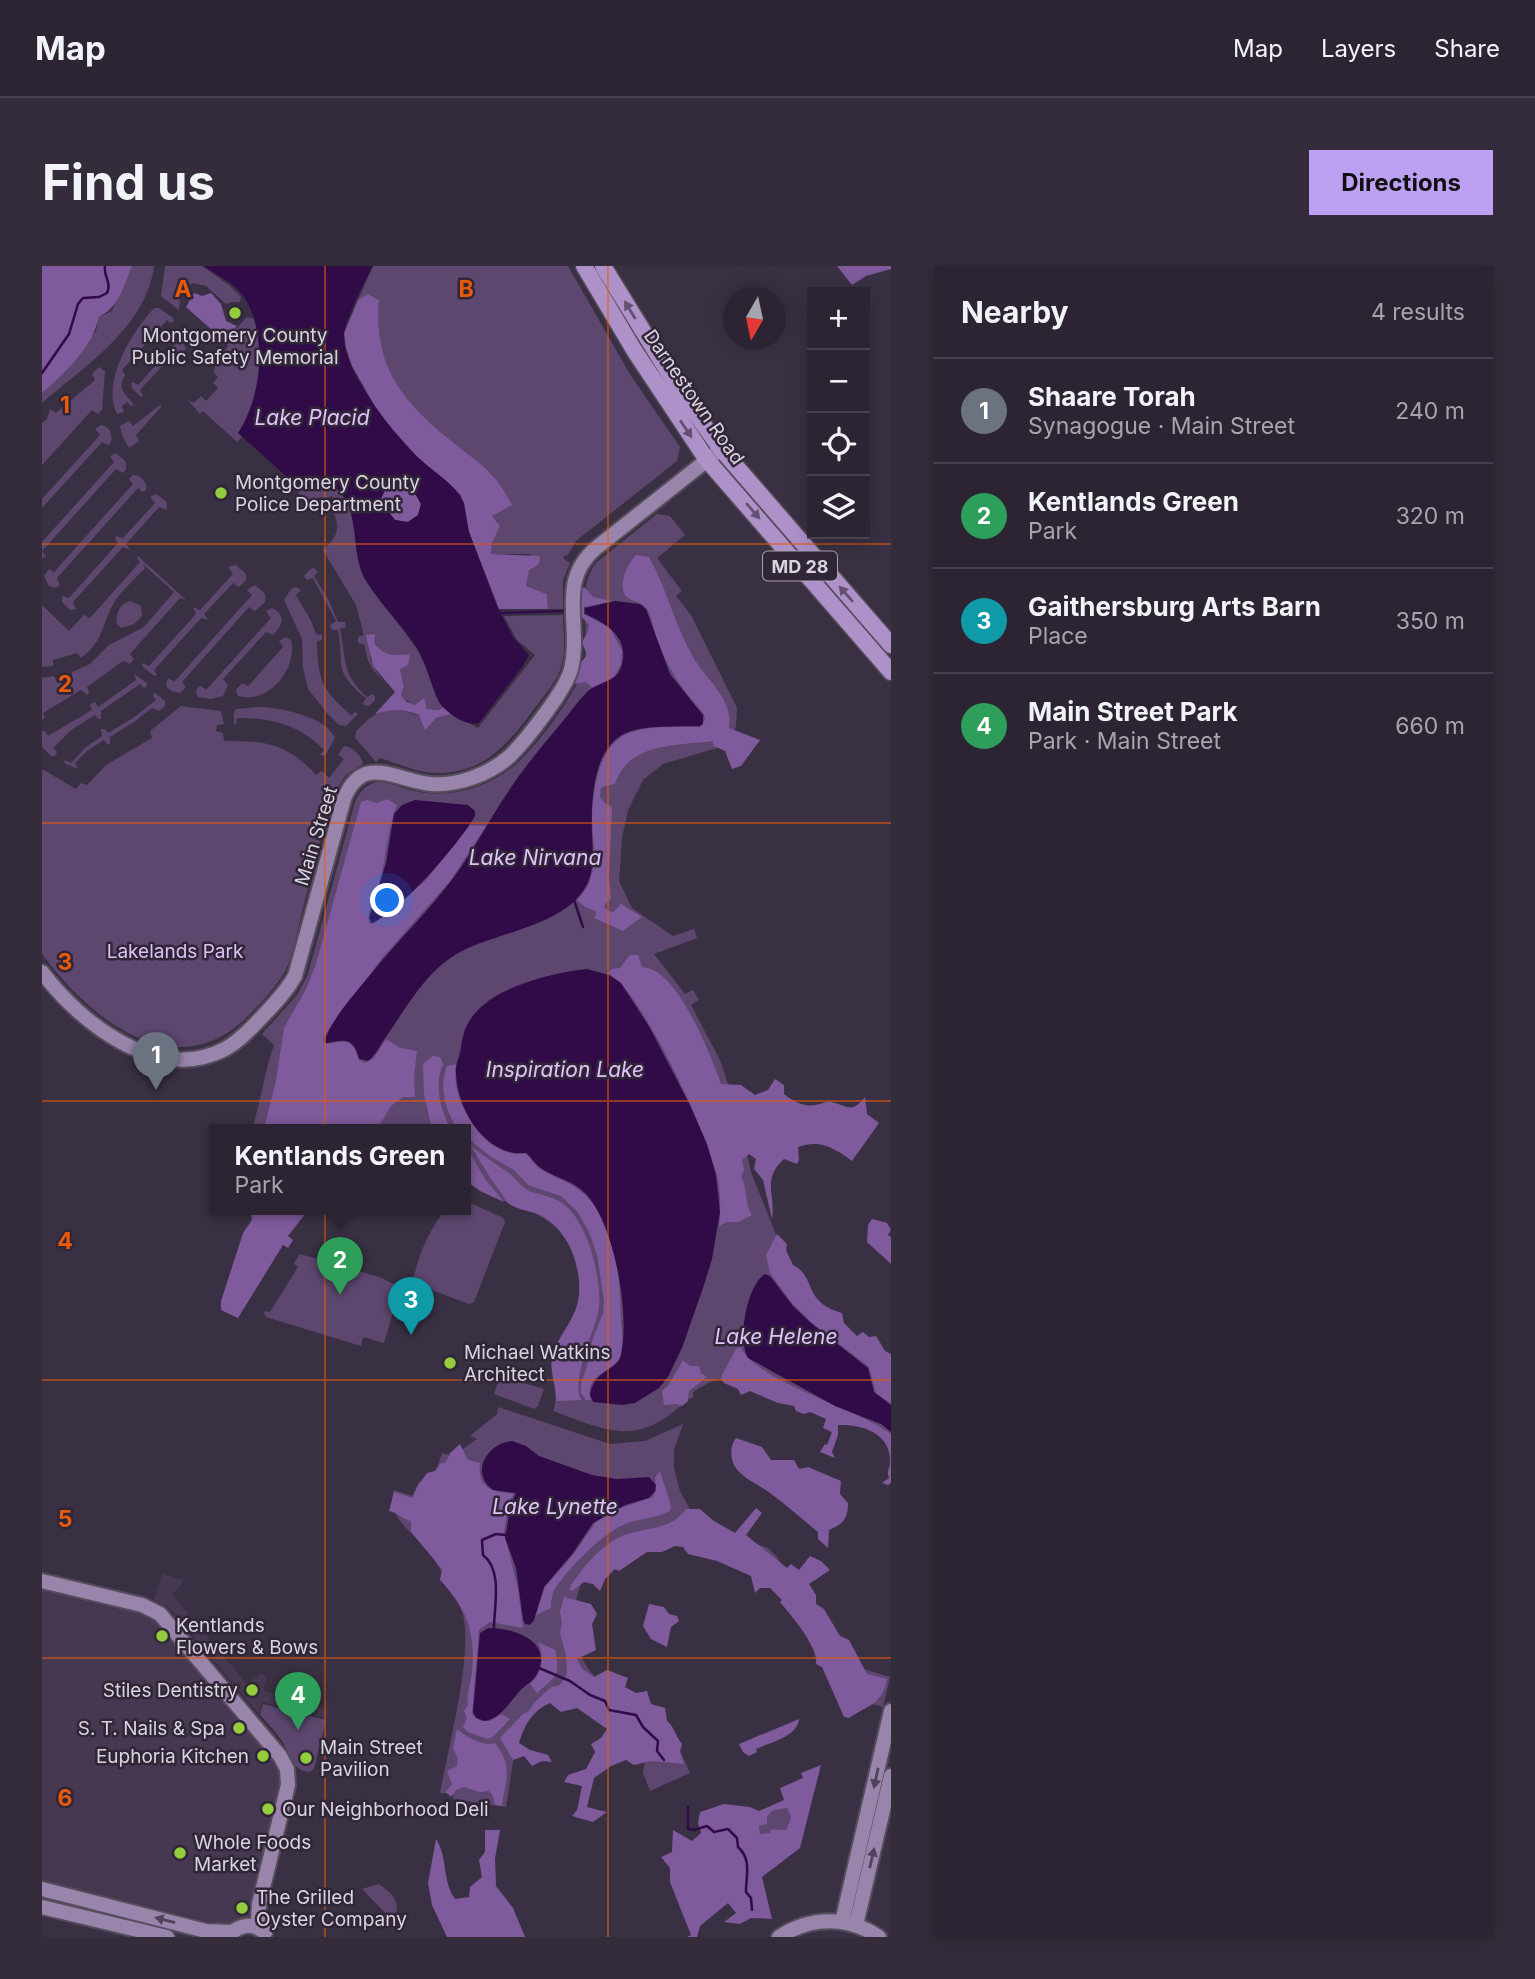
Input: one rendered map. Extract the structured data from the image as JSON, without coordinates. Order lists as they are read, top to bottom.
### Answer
{
  "streets": {
    "main road": ["Darnestown Road", "MD 28"],
    "street": ["Main Street"]
  },
  "crossings": [
    ["Darnestown Road", "Main Street"]
  ],
  "water": [
    "Lake Placid",
    "Lake Nirvana",
    "Inspiration Lake",
    "Lake Helene",
    "Lake Lynette"
  ],
  "parks": ["Lakelands Park"],
  "places": [
    "Montgomery County Public Safety Memorial",
    "Montgomery County Police Department",
    "Michael Watkins Architect",
    "Kentlands Flowers & Bows",
    "Stiles Dentistry",
    "S. T. Nails & Spa",
    "Euphoria Kitchen",
    "Main Street Pavilion",
    "Our Neighborhood Deli",
    "Whole Foods Market",
    "The Grilled Oyster Company"
  ],
  "north": "bottom",
  "page": {
    "header": "Map",
    "nav": ["Map", "Layers", "Share"],
    "buttons": "Directions",
    "title": "Find us",
    "heading": ["Nearby", "4 results"],
    "map_buttons": ["+", "−"],
    "list": [
      {
        "mark": "1",
        "name": "Shaare Torah",
        "note": "Synagogue · Main Street",
        "value": "240 m"
      },
      {
        "mark": "2",
        "name": "Kentlands Green",
        "note": "Park",
        "value": "320 m"
      },
      {
        "mark": "3",
        "name": "Gaithersburg Arts Barn",
        "note": "Place",
        "value": "350 m"
      },
      {
        "mark": "4",
        "name": "Main Street Park",
        "note": "Park · Main Street",
        "value": "660 m"
      }
    ],
    "pins": [
      "1",
      "2",
      "3",
      "4"
    ],
    "popup": ["Kentlands Green", "Park"]
  },
  "grid": {
    "columns": ["A", "B"],
    "rows": [
      "1",
      "2",
      "3",
      "4",
      "5",
      "6"
    ]
  }
}
